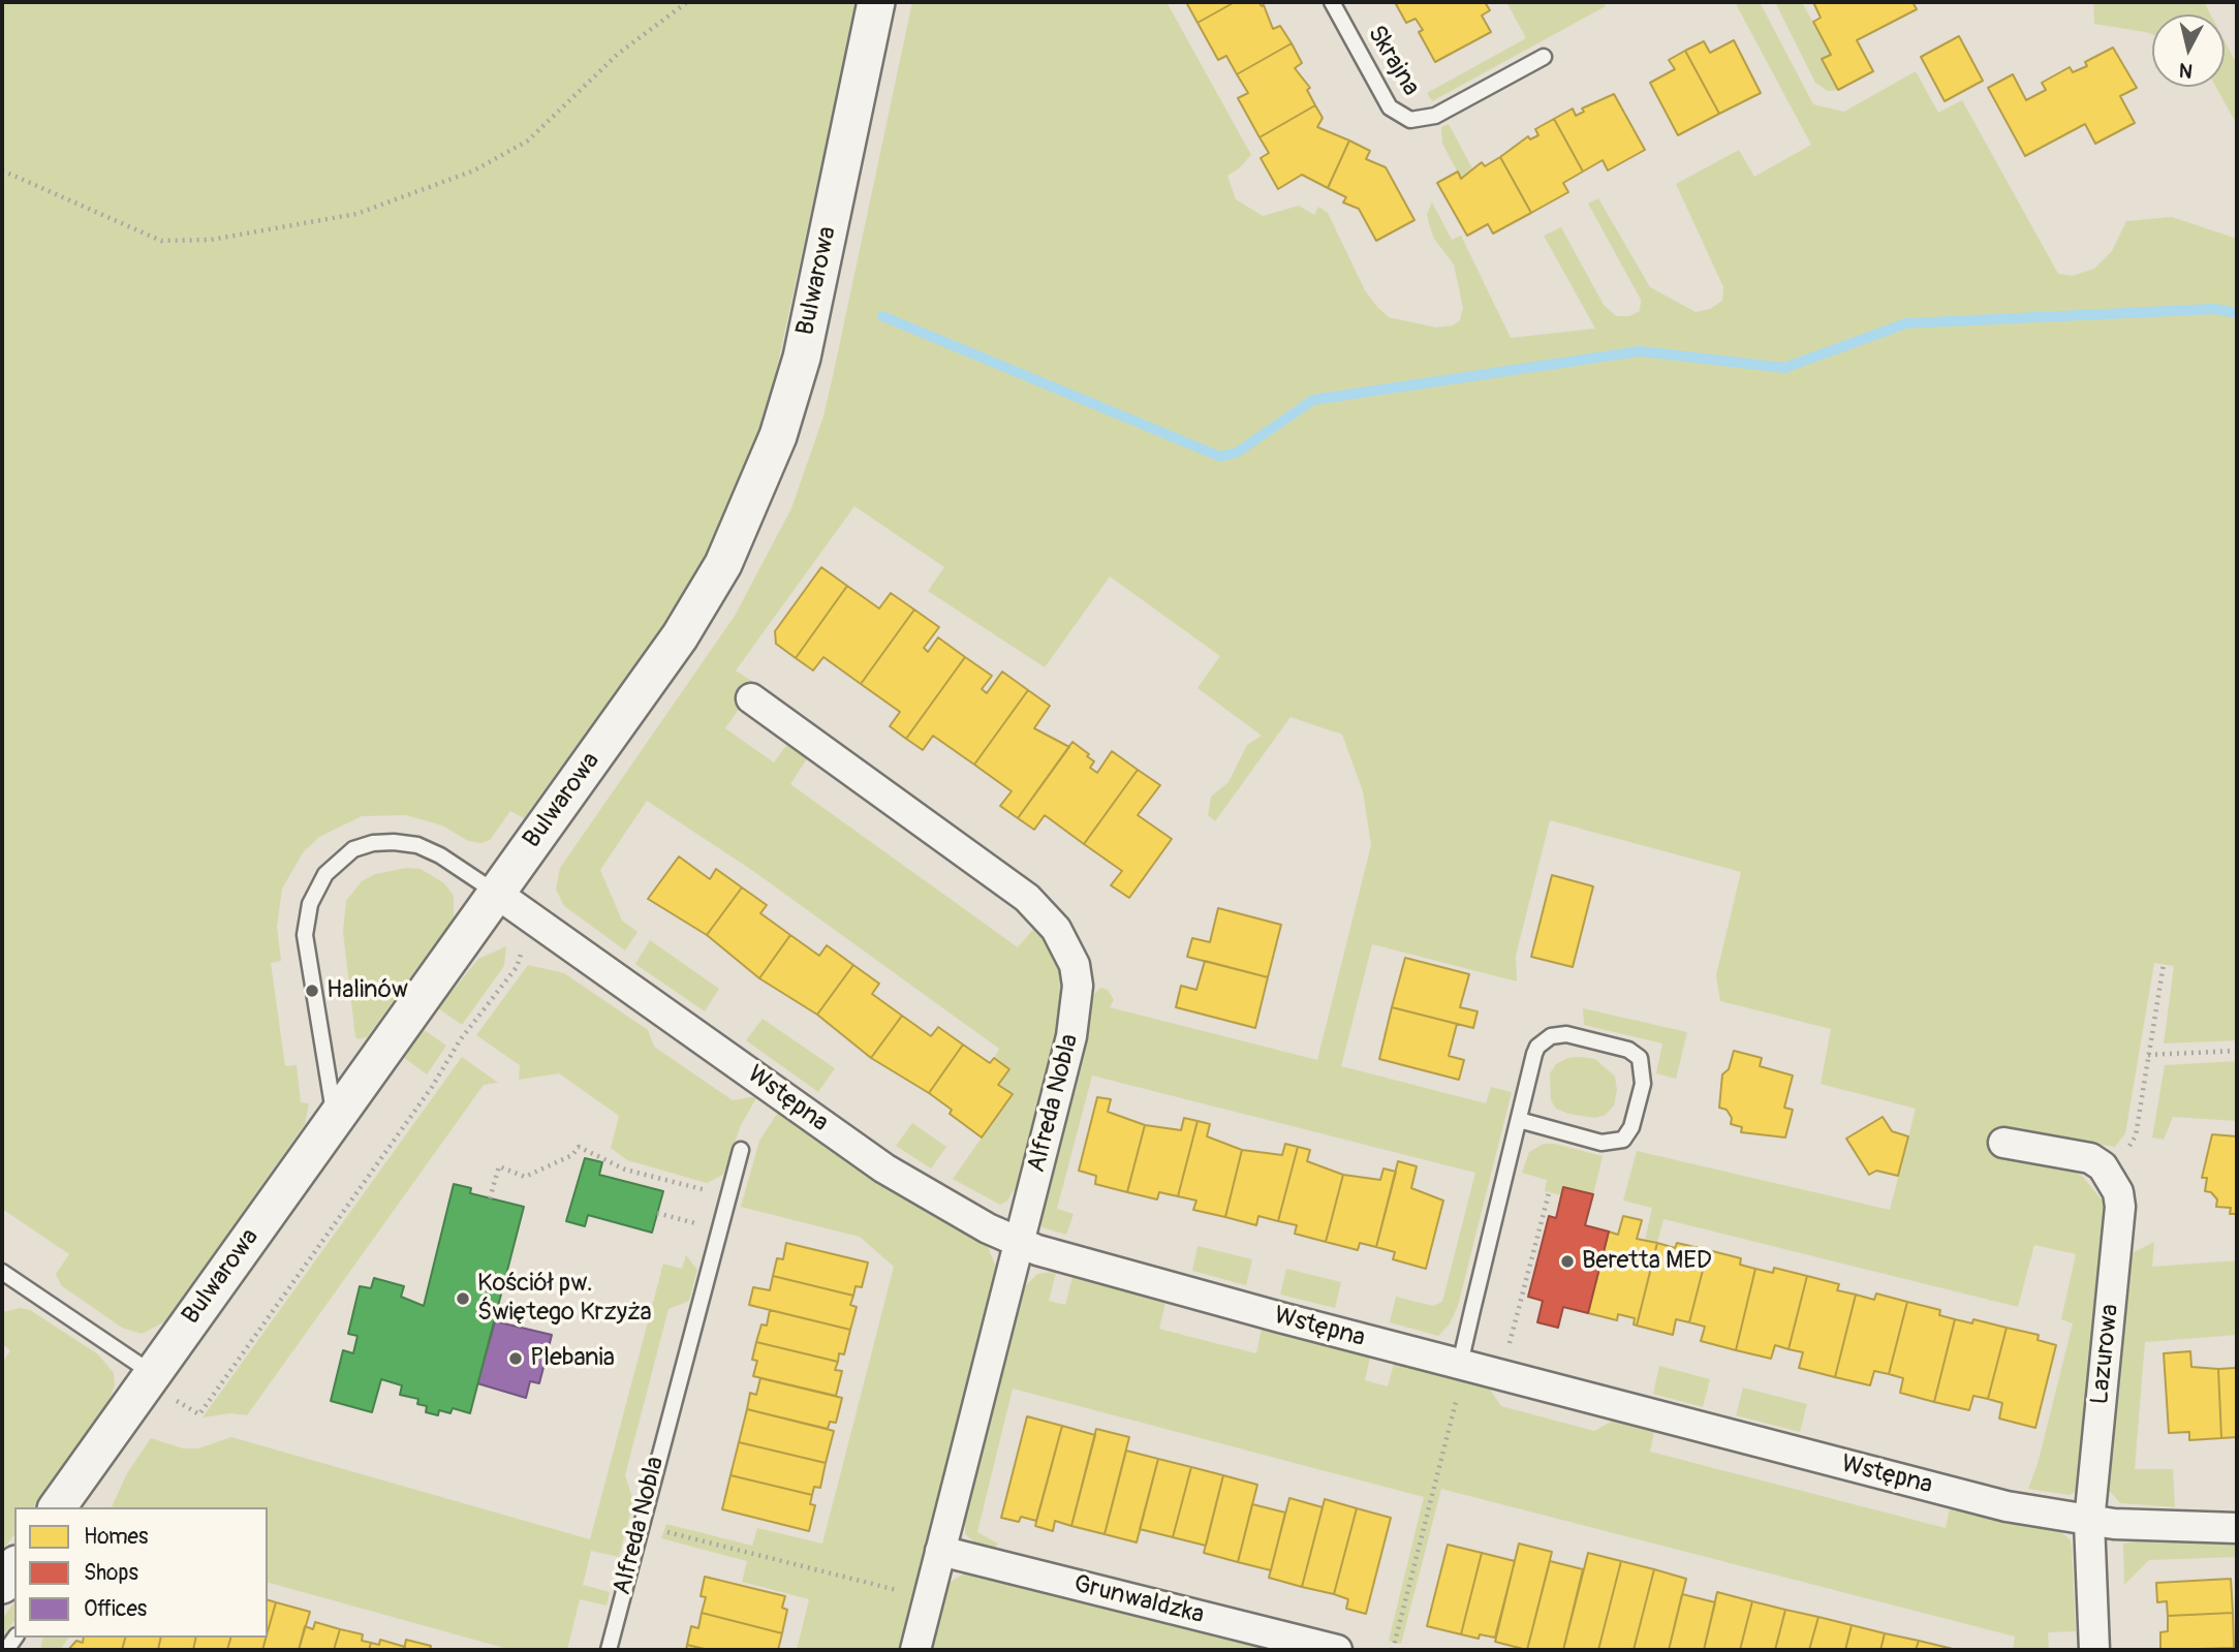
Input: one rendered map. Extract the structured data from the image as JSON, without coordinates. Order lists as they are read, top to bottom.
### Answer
{
  "streets": {
    "street": [
      "Bulwarowa",
      "Wstępna",
      "Alfreda Nobla",
      "Lazurowa",
      "Grunwaldzka"
    ],
    "lane": ["Skrajna"]
  },
  "crossings": [
    ["Bulwarowa", "Wstępna"],
    ["Wstępna", "Alfreda Nobla"],
    ["Wstępna", "Lazurowa"],
    ["Alfreda Nobla", "Grunwaldzka"]
  ],
  "places": [
    "Halinów",
    "Beretta MED",
    "Kościół pw. Świętego Krzyża",
    "Plebania"
  ],
  "legend": ["Homes", "Shops", "Offices"],
  "north": "bottom"
}
